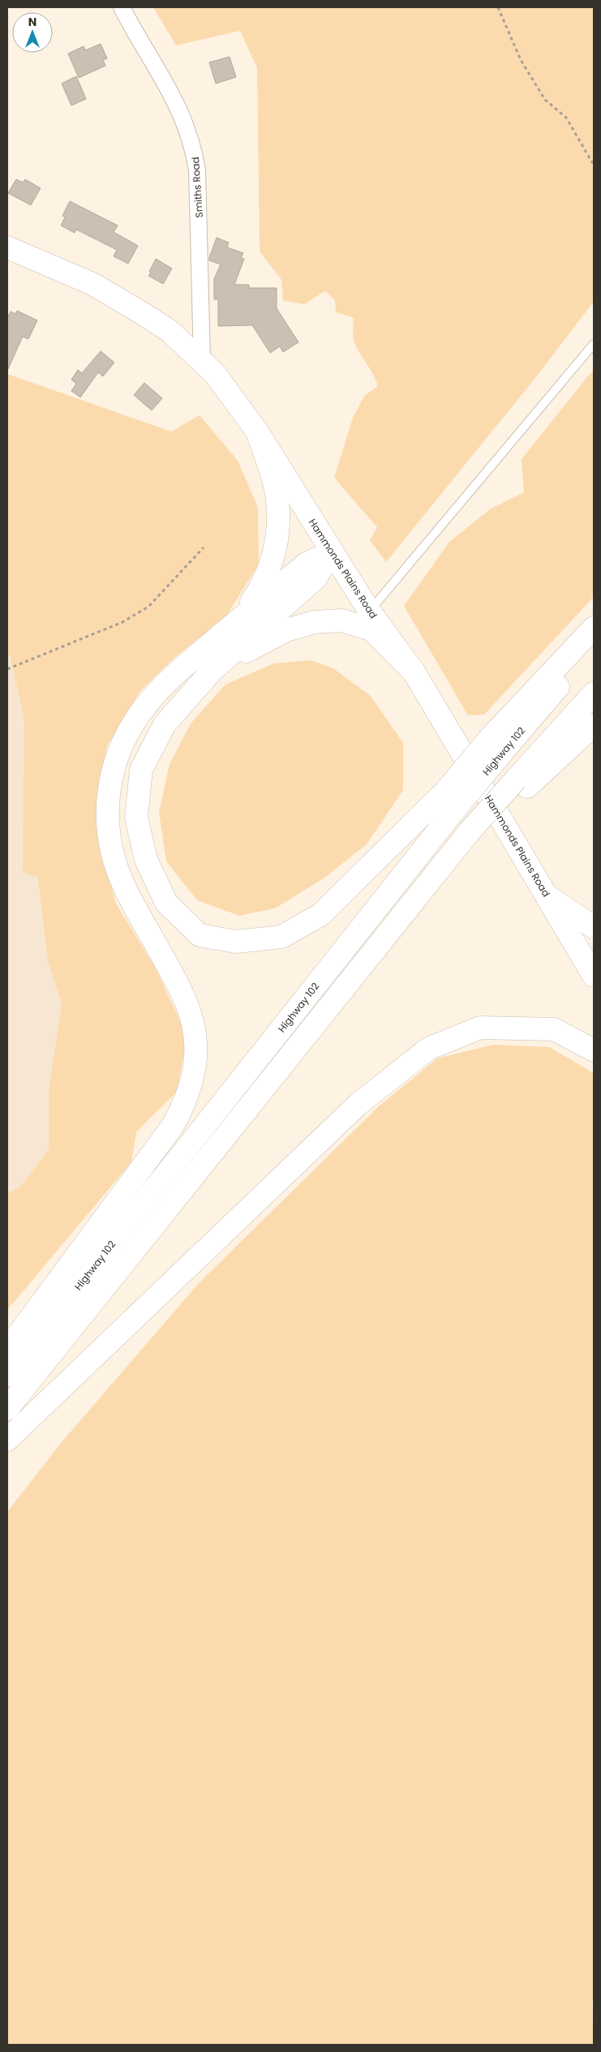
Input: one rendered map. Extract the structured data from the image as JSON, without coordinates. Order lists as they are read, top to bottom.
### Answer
{
  "streets": {
    "main road": ["Hammonds Plains Road", "Highway 102"],
    "street": ["Smiths Road"]
  },
  "crossings": [
    ["Smiths Road", "Hammonds Plains Road"]
  ],
  "north": "top"
}
